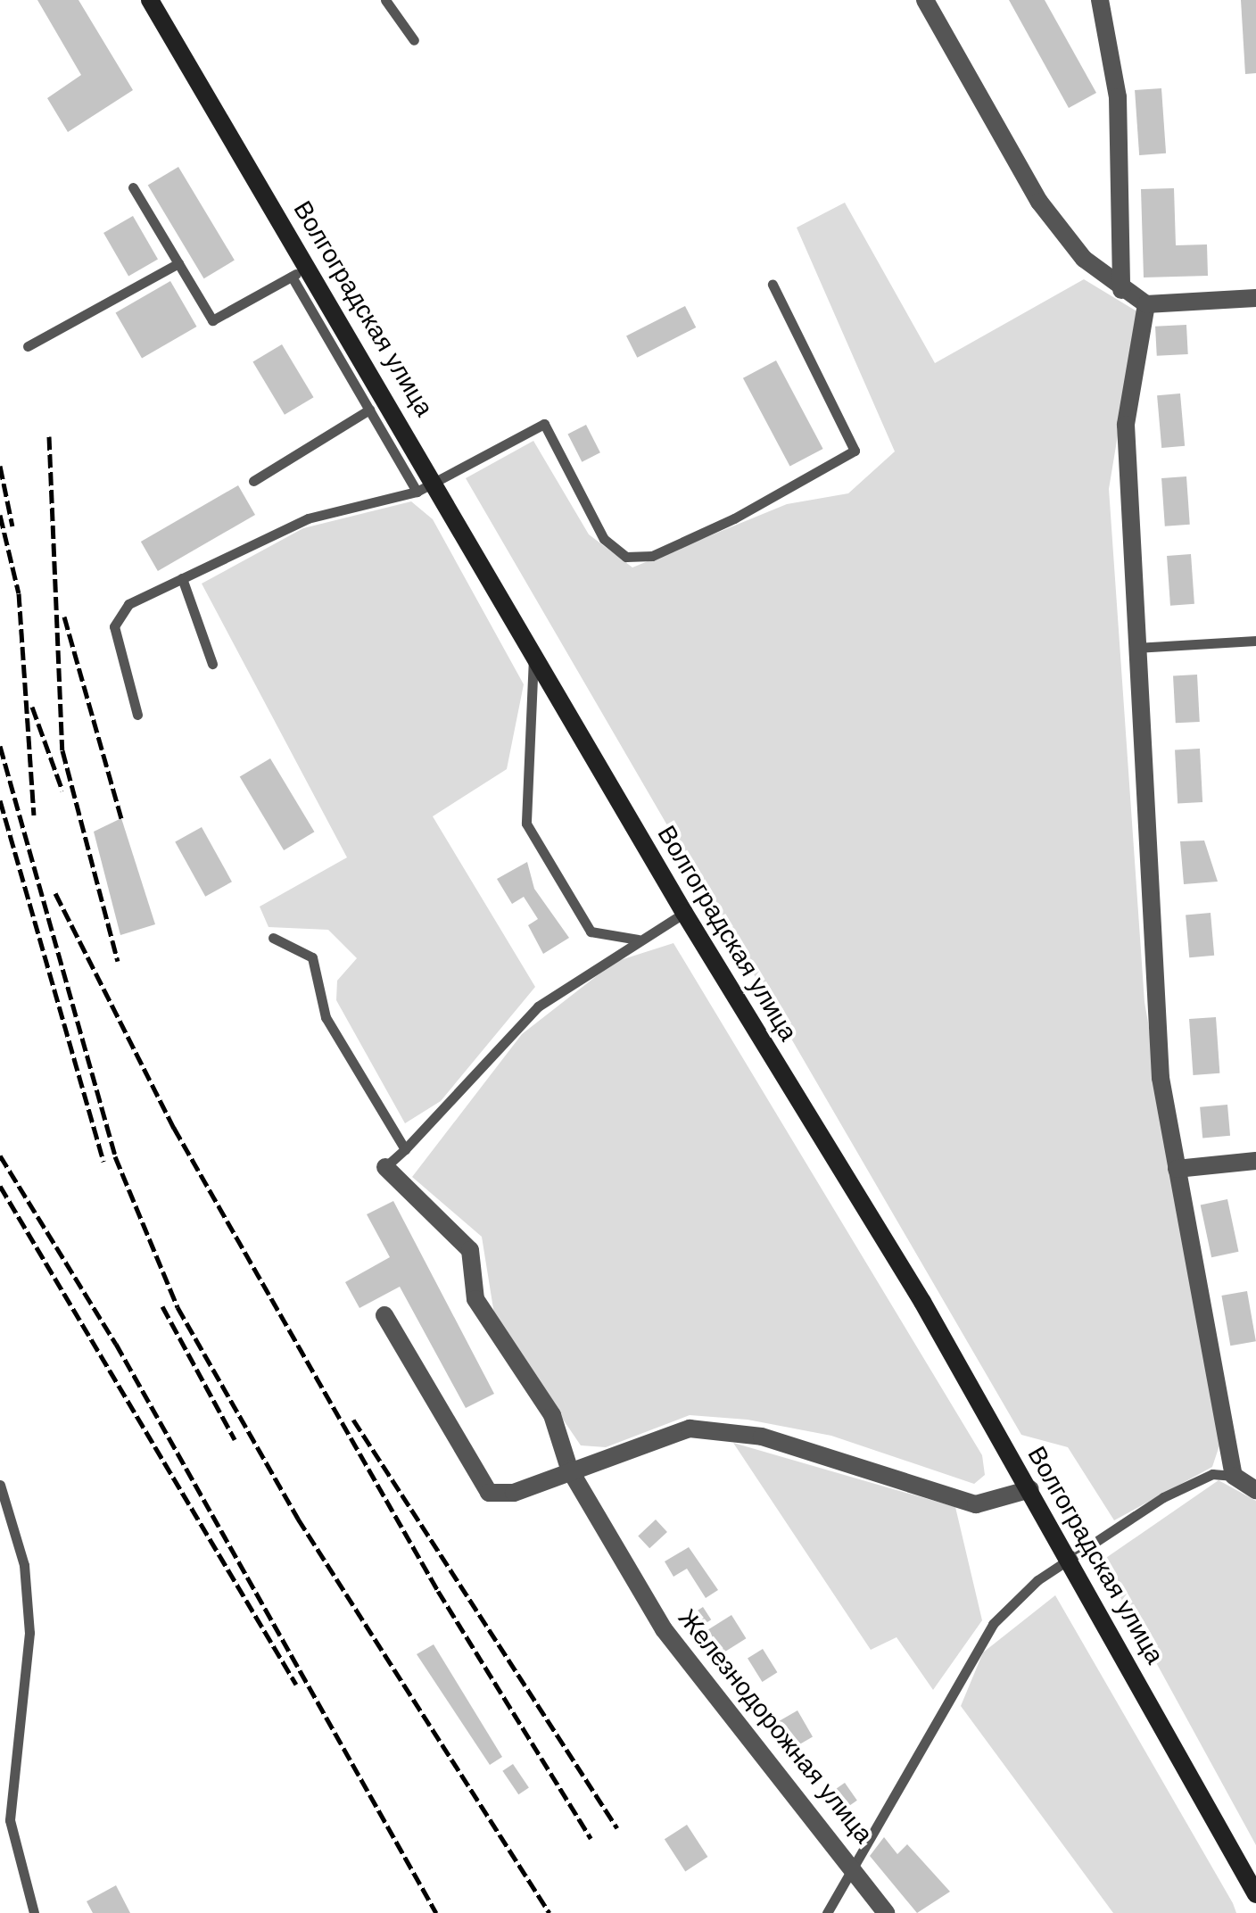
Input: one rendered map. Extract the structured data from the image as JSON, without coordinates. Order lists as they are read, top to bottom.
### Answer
{
  "streets": {
    "main road": ["Волгоградская улица"],
    "street": ["Железнодорожная улица"]
  }
}
